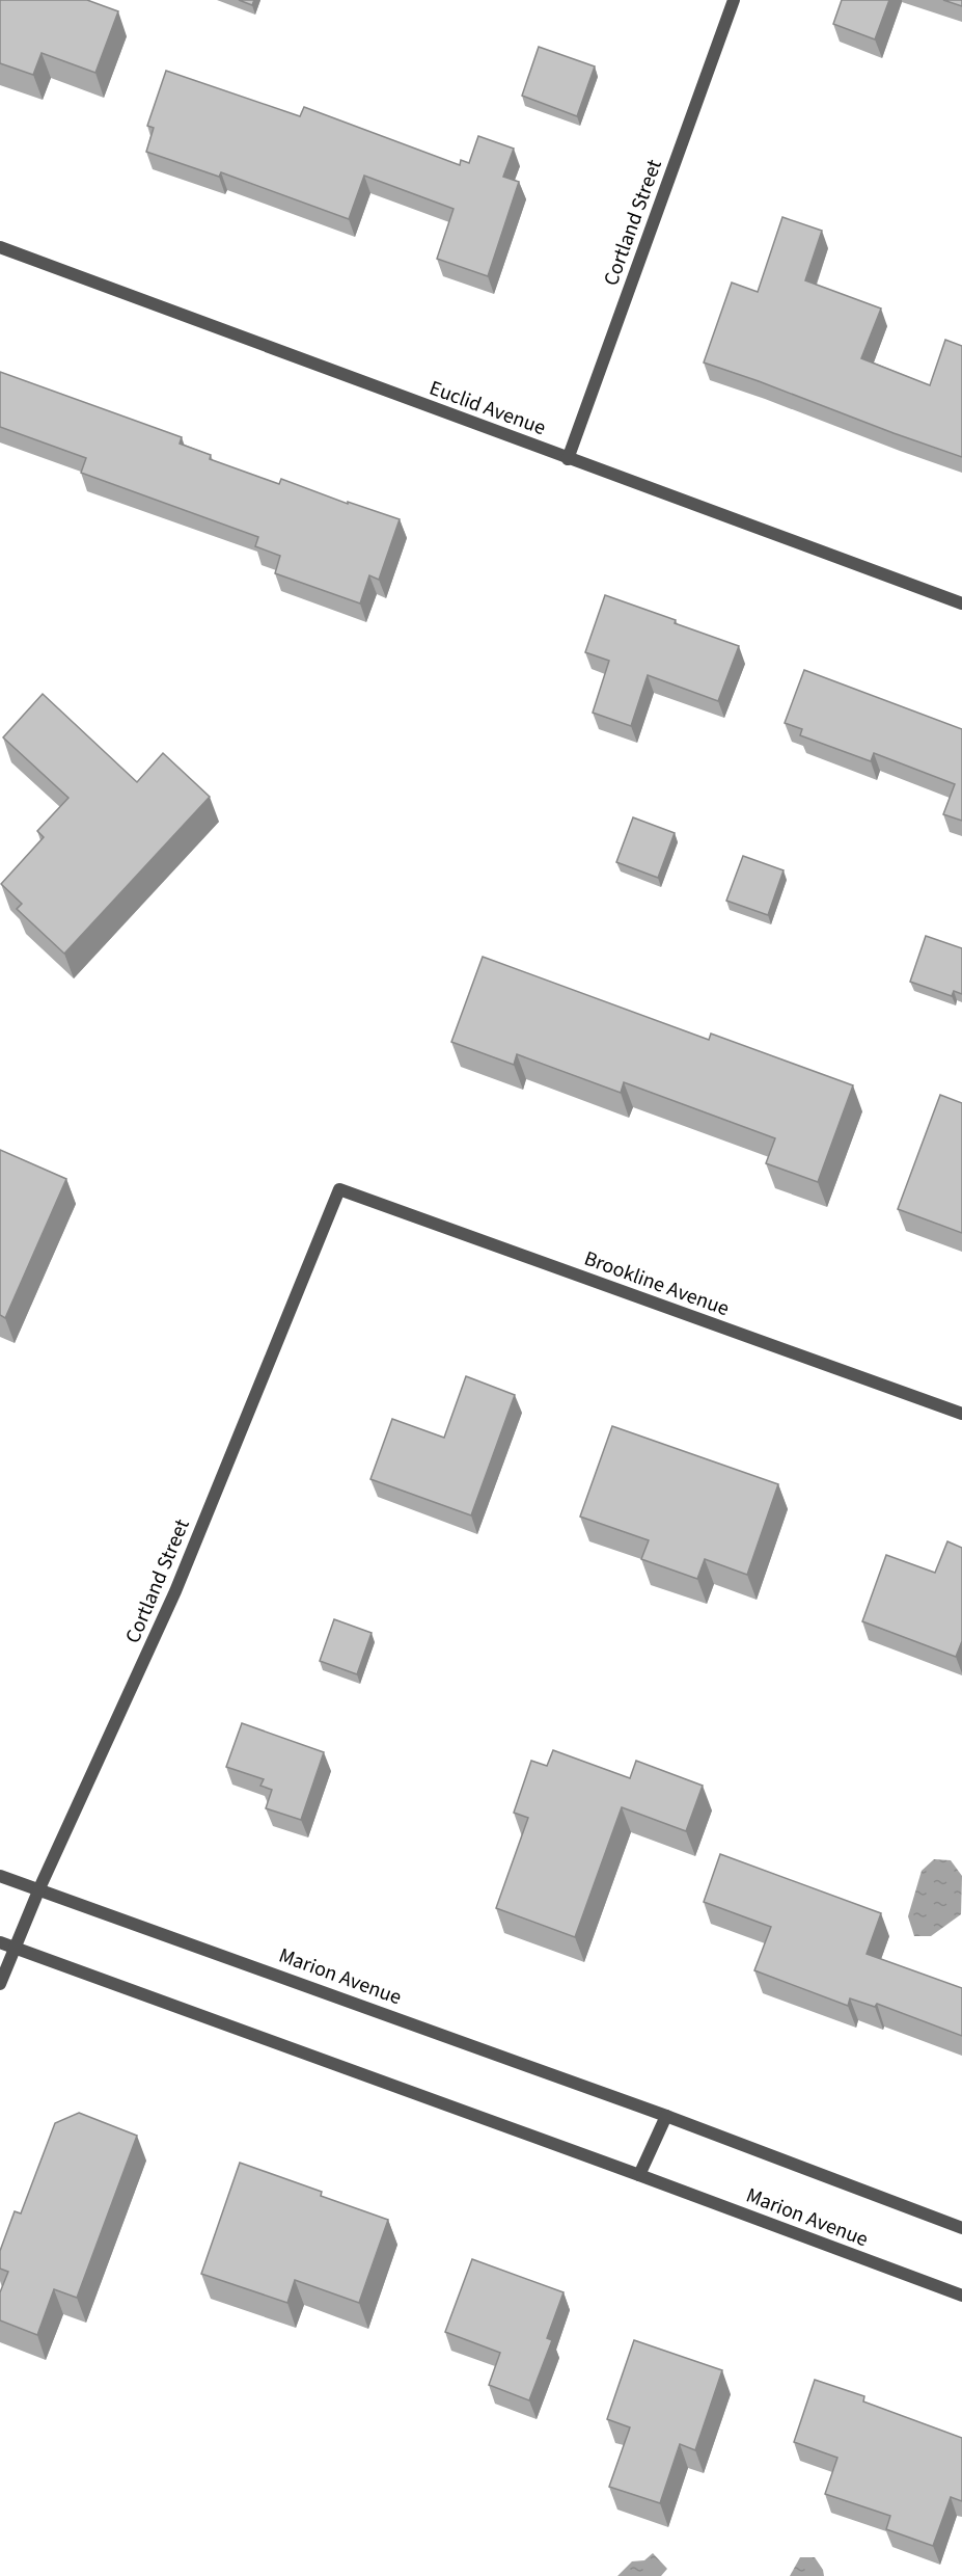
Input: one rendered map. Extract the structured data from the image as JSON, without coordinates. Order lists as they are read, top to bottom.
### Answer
{
  "streets": {
    "street": [
      "Cortland Street",
      "Euclid Avenue",
      "Brookline Avenue",
      "Marion Avenue"
    ]
  },
  "crossings": [
    ["Cortland Street", "Euclid Avenue"],
    ["Cortland Street", "Brookline Avenue"],
    ["Cortland Street", "Marion Avenue"]
  ]
}
